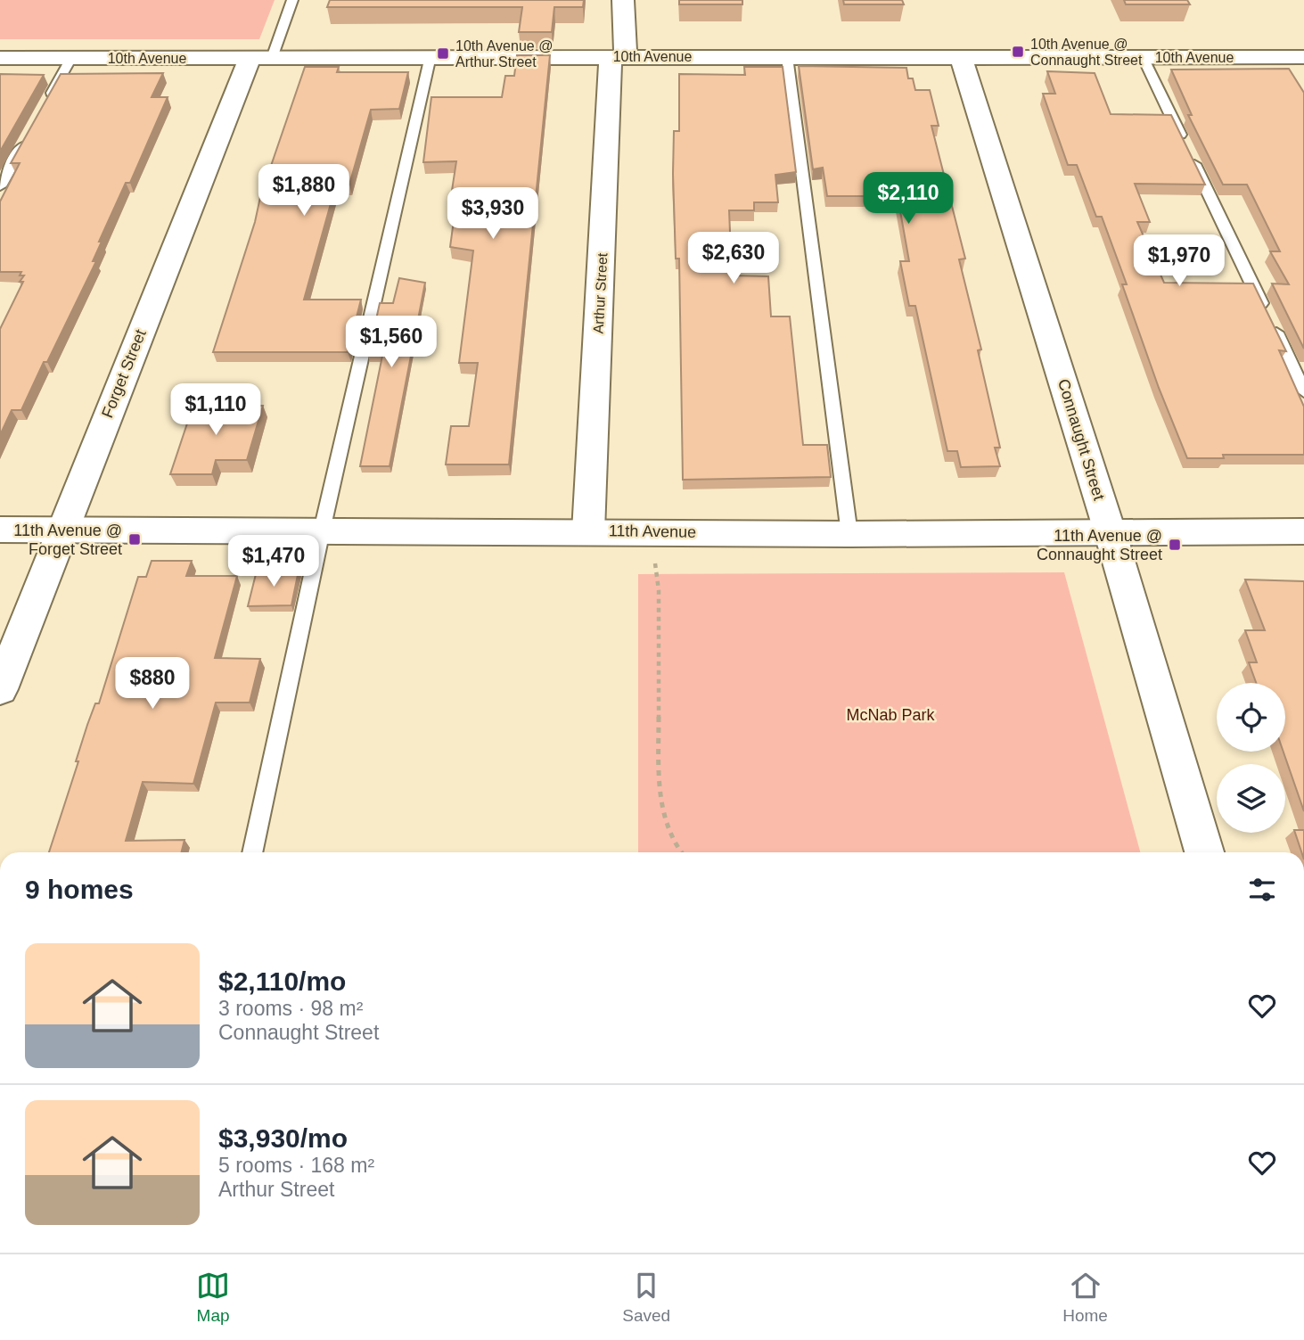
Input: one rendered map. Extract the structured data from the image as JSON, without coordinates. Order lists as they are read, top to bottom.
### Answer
{
  "streets": {
    "street": [
      "10th Avenue",
      "Arthur Street",
      "Forget Street",
      "Connaught Street",
      "11th Avenue"
    ]
  },
  "crossings": [
    ["10th Avenue", "Arthur Street"],
    ["10th Avenue", "Forget Street"],
    ["10th Avenue", "Connaught Street"],
    ["Arthur Street", "11th Avenue"],
    ["Forget Street", "11th Avenue"],
    ["Connaught Street", "11th Avenue"]
  ],
  "parks": ["McNab Park"],
  "places": {
    "transit": [
      "10th Avenue @ Connaught Street",
      "10th Avenue @ Arthur Street",
      "11th Avenue @ Forget Street",
      "11th Avenue @ Connaught Street"
    ]
  },
  "page": {
    "price": [
      "$1,880",
      "$2,110",
      "$3,930",
      "$2,630",
      "$1,970",
      "$1,560",
      "$1,110",
      "$1,470",
      "$880"
    ],
    "heading": "9 homes",
    "list": [
      {
        "name": "$2,110/mo",
        "note": "3 rooms · 98 m² · Connaught Street"
      },
      {
        "name": "$3,930/mo",
        "note": "5 rooms · 168 m² · Arthur Street"
      }
    ],
    "tabs": ["Map", "Saved", "Home"]
  }
}
